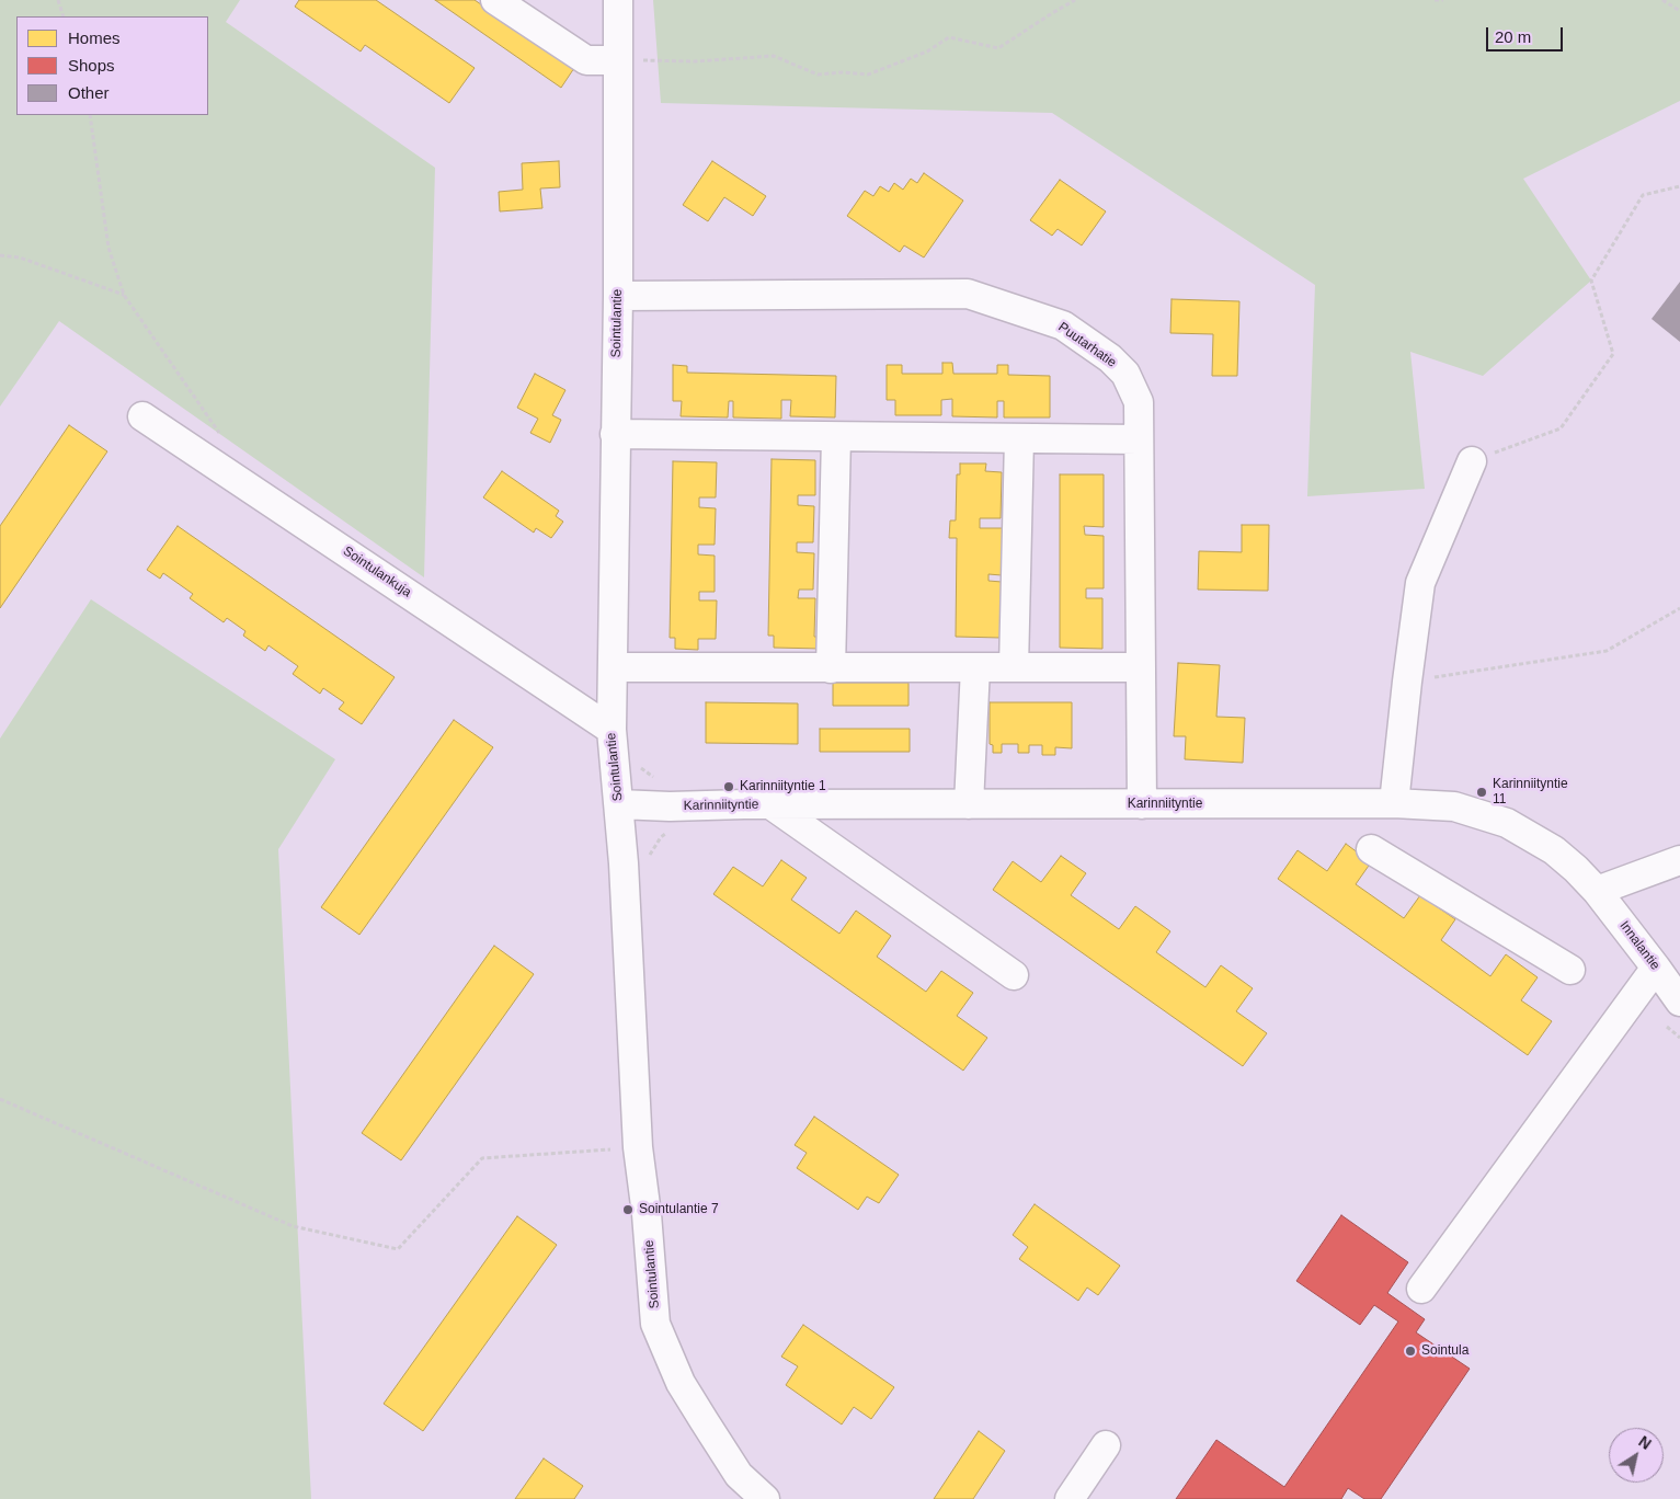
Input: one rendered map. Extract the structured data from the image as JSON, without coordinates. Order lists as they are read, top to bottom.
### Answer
{
  "streets": {
    "street": [
      "Sointulantie",
      "Puutarhatie",
      "Sointulankuja",
      "Karinniityntie",
      "Innalantie"
    ]
  },
  "crossings": [
    ["Sointulantie", "Puutarhatie"],
    ["Sointulantie", "Sointulankuja"],
    ["Sointulantie", "Karinniityntie"],
    ["Puutarhatie", "Karinniityntie"],
    ["Karinniityntie", "Innalantie"]
  ],
  "places": [
    "Karinniityntie 1",
    "Karinniityntie 11",
    "Sointulantie 7",
    "Sointula"
  ],
  "legend": ["Homes", "Shops", "Other"],
  "scale_bar": "20 m",
  "north": "top right"
}
